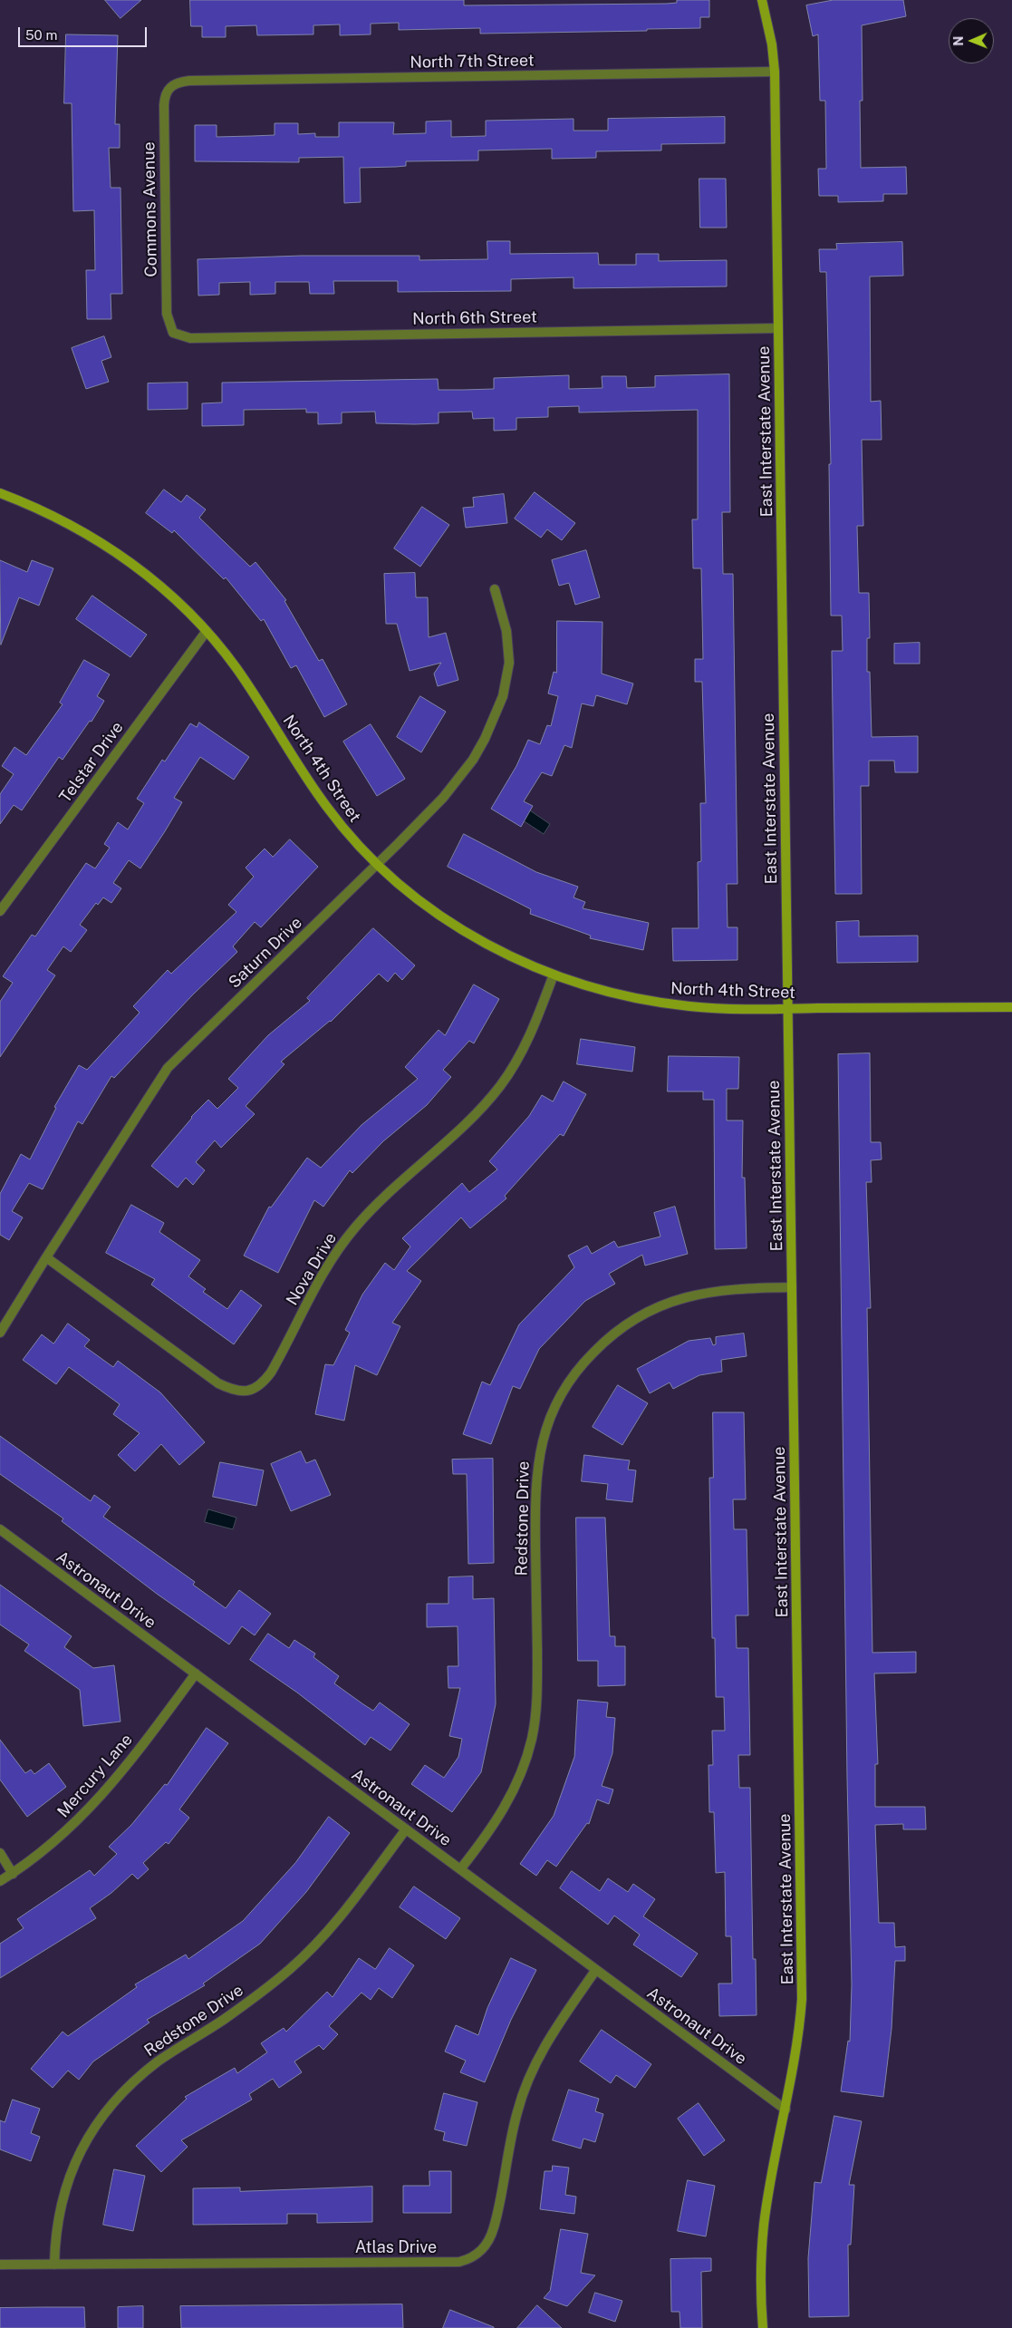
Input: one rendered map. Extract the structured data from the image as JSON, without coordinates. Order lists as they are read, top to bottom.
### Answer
{
  "streets": {
    "street": [
      "North 7th Street",
      "Commons Avenue",
      "North 6th Street",
      "East Interstate Avenue",
      "Telstar Drive",
      "North 4th Street",
      "Saturn Drive",
      "Nova Drive",
      "Redstone Drive",
      "Astronaut Drive",
      "Mercury Lane",
      "Atlas Drive"
    ]
  },
  "crossings": [
    ["North 7th Street", "Commons Avenue"],
    ["North 7th Street", "East Interstate Avenue"],
    ["Commons Avenue", "North 6th Street"],
    ["North 6th Street", "East Interstate Avenue"],
    ["East Interstate Avenue", "North 4th Street"],
    ["East Interstate Avenue", "Redstone Drive"],
    ["East Interstate Avenue", "Astronaut Drive"],
    ["Telstar Drive", "North 4th Street"],
    ["North 4th Street", "Saturn Drive"],
    ["North 4th Street", "Nova Drive"],
    ["Saturn Drive", "Nova Drive"],
    ["Redstone Drive", "Astronaut Drive"],
    ["Redstone Drive", "Atlas Drive"],
    ["Astronaut Drive", "Mercury Lane"],
    ["Astronaut Drive", "Atlas Drive"]
  ],
  "scale_bar": "50 m",
  "north": "left"
}
